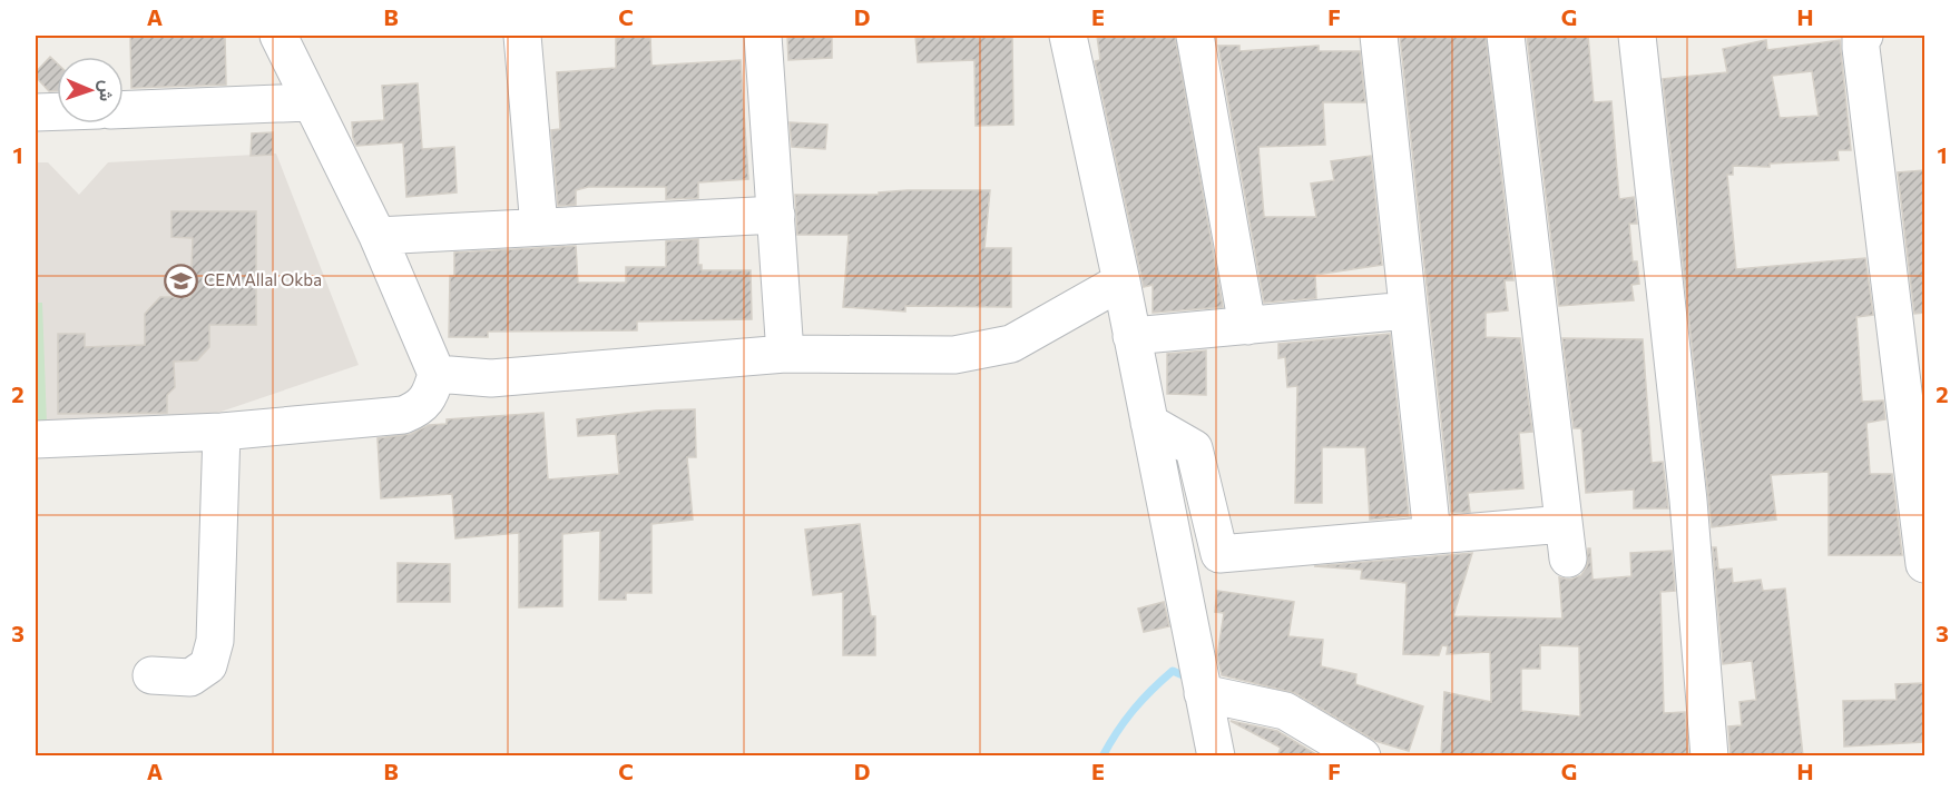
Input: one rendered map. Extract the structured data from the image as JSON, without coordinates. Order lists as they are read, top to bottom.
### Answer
{
  "places": {
    "school or university": ["CEM Allal Okba"]
  },
  "north": "right",
  "grid": {
    "columns": [
      "A",
      "B",
      "C",
      "D",
      "E",
      "F",
      "G",
      "H"
    ],
    "rows": ["1", "2", "3"]
  }
}
